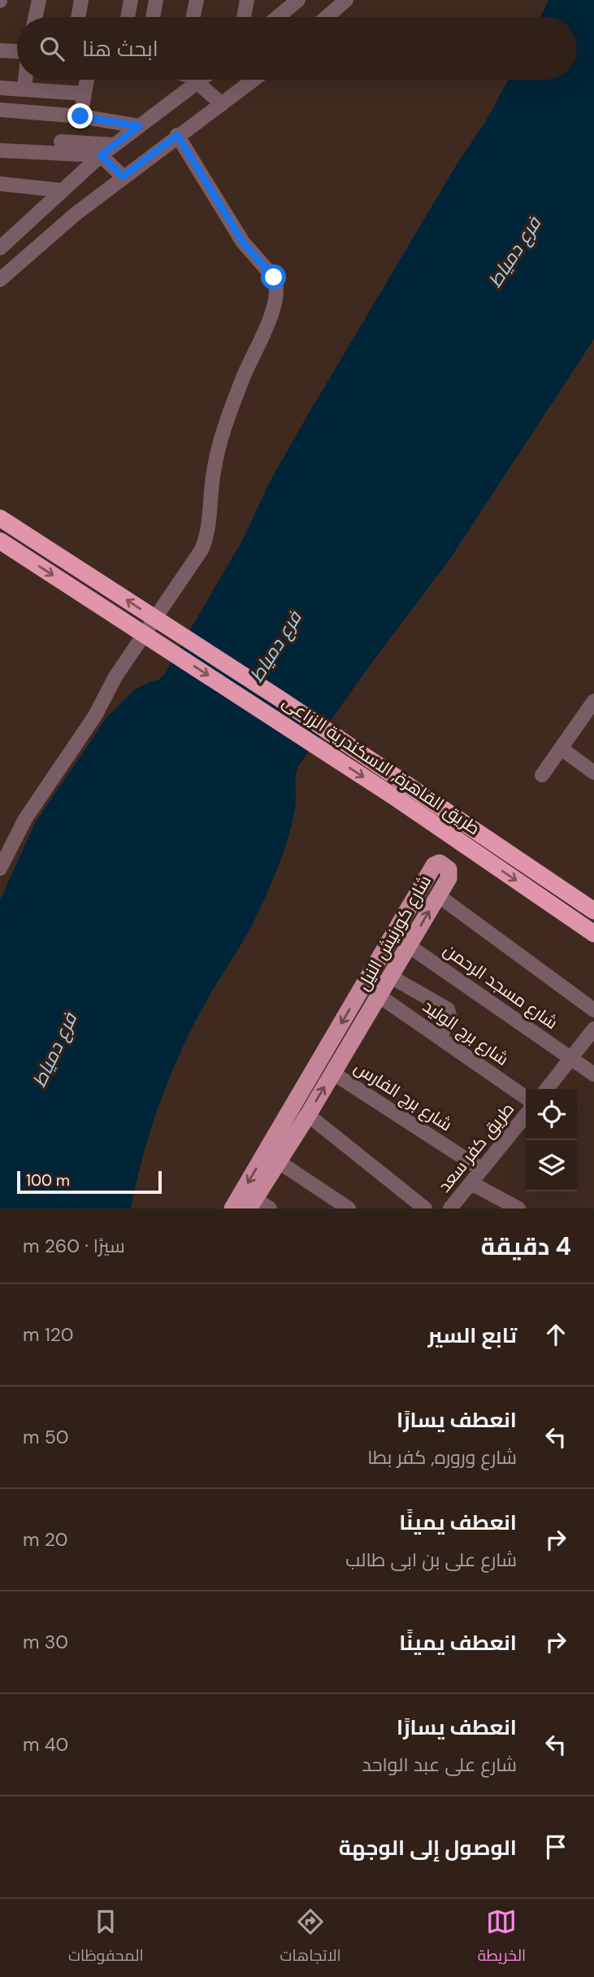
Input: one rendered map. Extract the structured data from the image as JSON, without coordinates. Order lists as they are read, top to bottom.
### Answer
{
  "streets": {
    "highway": ["طريق القاهرة, الاسكندرية الزراعى"],
    "main road": ["شارع كورنيش النيل"],
    "street": [
      "شارع مسجد الرحمن",
      "شارع برج الوليد",
      "شارع برج الفارس",
      "طريق كفر سعد"
    ]
  },
  "crossings": [
    ["شارع كورنيش النيل", "شارع مسجد الرحمن"],
    ["شارع كورنيش النيل", "شارع برج الوليد"],
    ["شارع كورنيش النيل", "شارع برج الفارس"],
    ["شارع برج الفارس", "طريق كفر سعد"]
  ],
  "water": ["فرع دمياط"],
  "scale_bar": "100 m",
  "page": {
    "search": "ابحث هنا",
    "scale": "100 m",
    "heading": ["4 دقيقة", "سيرًا · 260 m"],
    "list": [
      ["تابع السير", "120 m"],
      ["انعطف يسارًا", "شارع وروره, كفر بطا", "50 m"],
      ["انعطف يمينًا", "شارع على بن ابى طالب", "20 m"],
      ["انعطف يمينًا", "30 m"],
      ["انعطف يسارًا", "شارع على عبد الواحد", "40 m"],
      "الوصول إلى الوجهة"
    ],
    "nav": ["الخريطة", "الاتجاهات", "المحفوظات"]
  }
}
